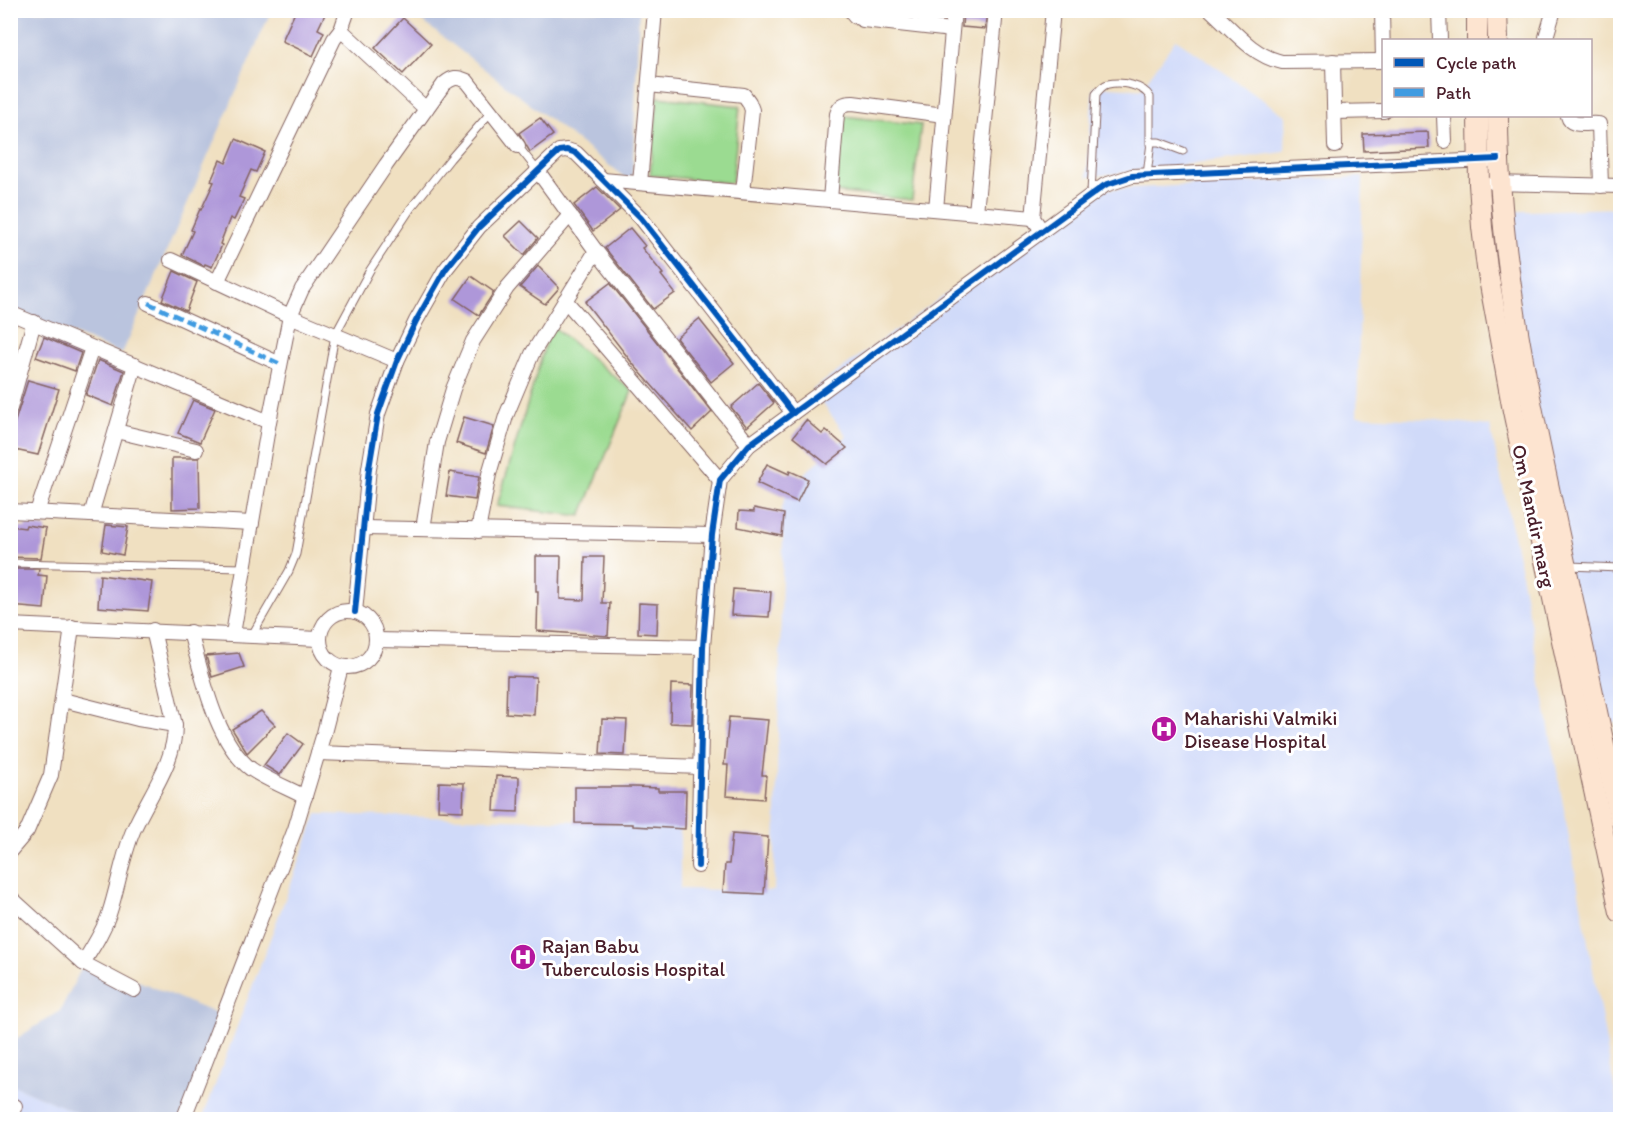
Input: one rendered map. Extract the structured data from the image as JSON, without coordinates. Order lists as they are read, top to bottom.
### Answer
{
  "streets": {
    "main road": ["Om Mandir marg"]
  },
  "places": {
    "hospital": ["Maharishi Valmiki Disease Hospital", "Rajan Babu Tuberculosis Hospital"]
  },
  "legend": ["Cycle path", "Path"]
}
